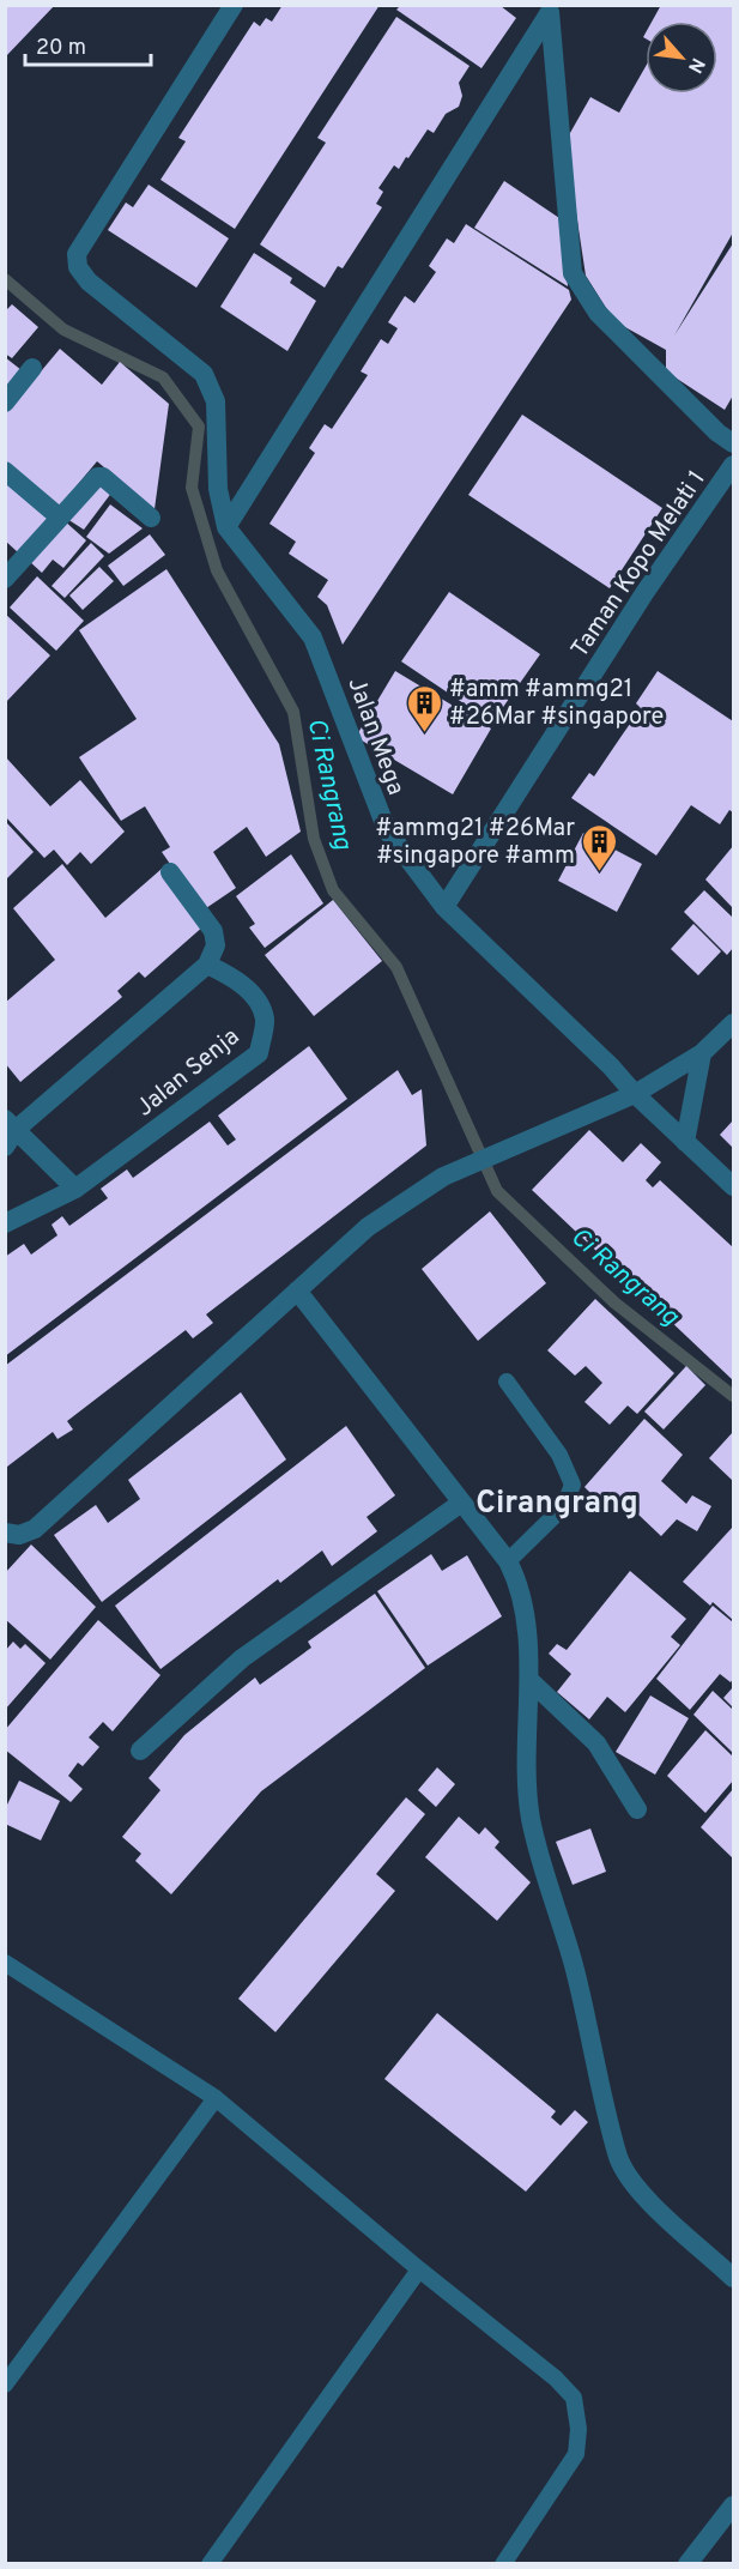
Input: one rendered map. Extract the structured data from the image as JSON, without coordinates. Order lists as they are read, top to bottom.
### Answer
{
  "streets": {
    "street": ["Taman Kopo Melati 1", "Jalan Mega", "Jalan Senja"]
  },
  "crossings": [
    ["Taman Kopo Melati 1", "Jalan Mega"]
  ],
  "districts": ["Cirangrang"],
  "water": ["Ci Rangrang"],
  "places": {
    "building": ["#amm #ammg21 #26Mar #singapore", "#ammg21 #26Mar #singapore #amm"]
  },
  "scale_bar": "20 m",
  "north": "bottom right"
}
